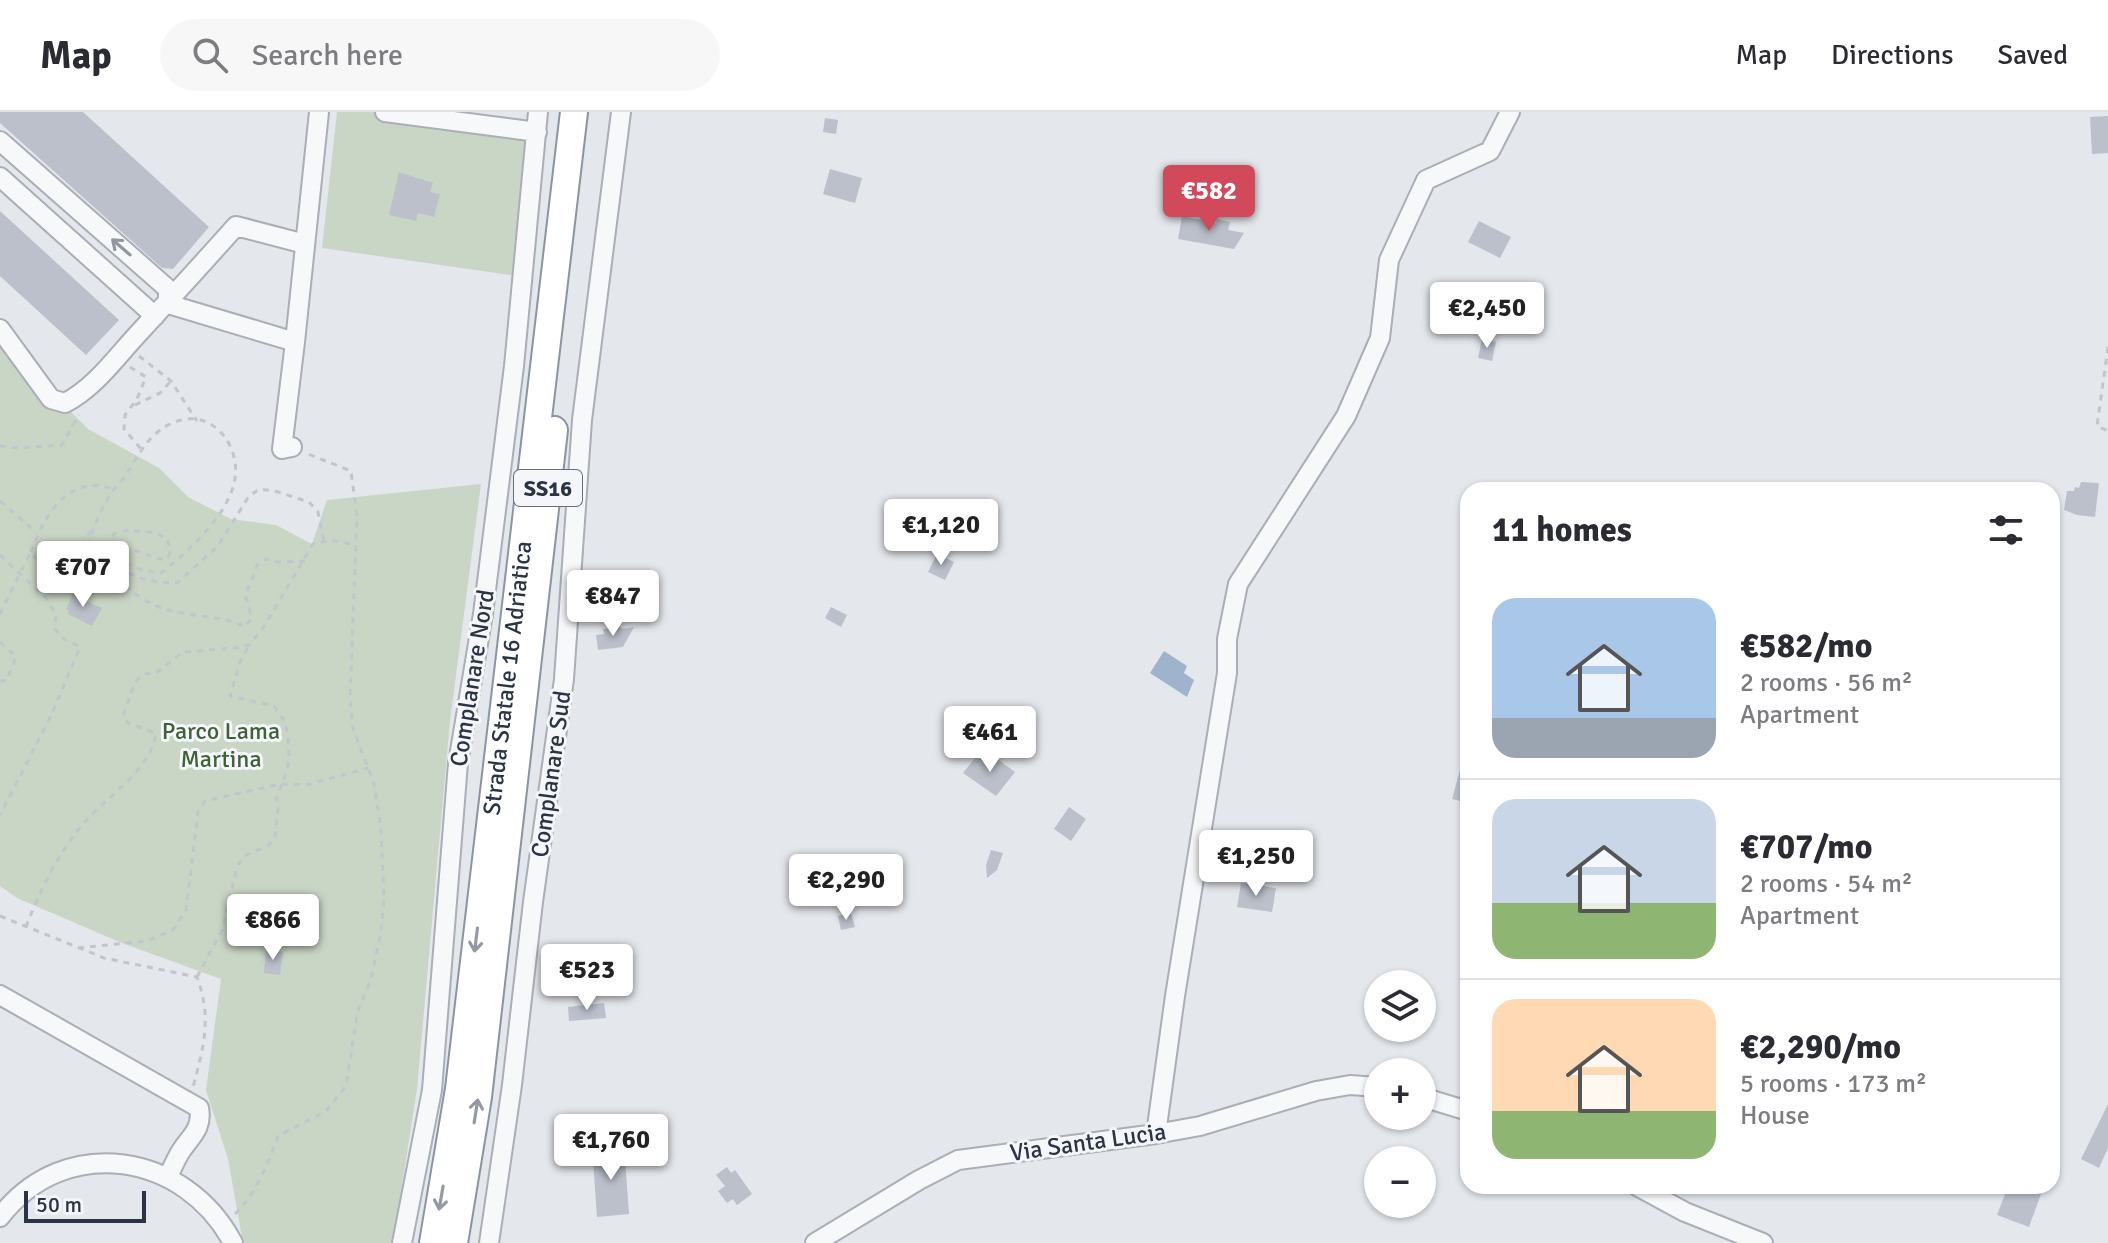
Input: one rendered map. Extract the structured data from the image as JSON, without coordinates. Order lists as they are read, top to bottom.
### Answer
{
  "streets": {
    "highway": ["SS16", "Strada Statale 16 Adriatica"],
    "street": ["Complanare Nord", "Complanare Sud", "Via Santa Lucia"]
  },
  "parks": ["Parco Lama Martina"],
  "scale_bar": "50 m",
  "page": {
    "header": "Map",
    "search": "Search here",
    "nav": ["Map", "Directions", "Saved"],
    "price": [
      "€582",
      "€2,450",
      "€1,120",
      "€707",
      "€847",
      "€461",
      "€1,250",
      "€2,290",
      "€866",
      "€523",
      "€1,760"
    ],
    "heading": "11 homes",
    "list": [
      {
        "name": "€582/mo",
        "note": "2 rooms · 56 m² · Apartment"
      },
      {
        "name": "€707/mo",
        "note": "2 rooms · 54 m² · Apartment"
      },
      {
        "name": "€2,290/mo",
        "note": "5 rooms · 173 m² · House"
      }
    ],
    "map_buttons": ["+", "−"],
    "scale": "50 m"
  }
}
